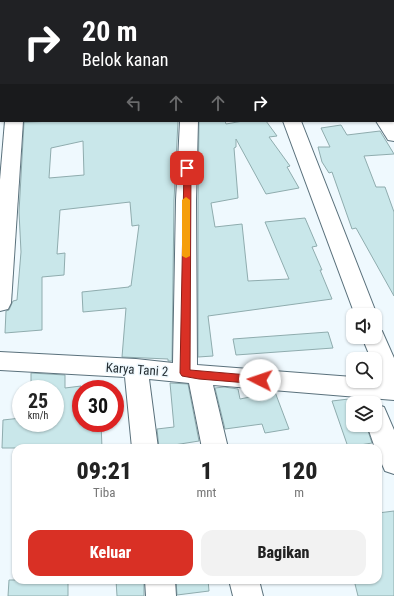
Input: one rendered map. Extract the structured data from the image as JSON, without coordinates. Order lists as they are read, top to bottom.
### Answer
{
  "streets": {
    "street": ["Karya Tani 2"]
  },
  "page": {
    "turn": ["20 m", "Belok kanan"],
    "speed": "25 km/h",
    "limit": "30",
    "eta": [
      "09:21",
      "Tiba",
      "1",
      "mnt",
      "120",
      "m"
    ],
    "buttons": ["Keluar", "Bagikan"]
  }
}
